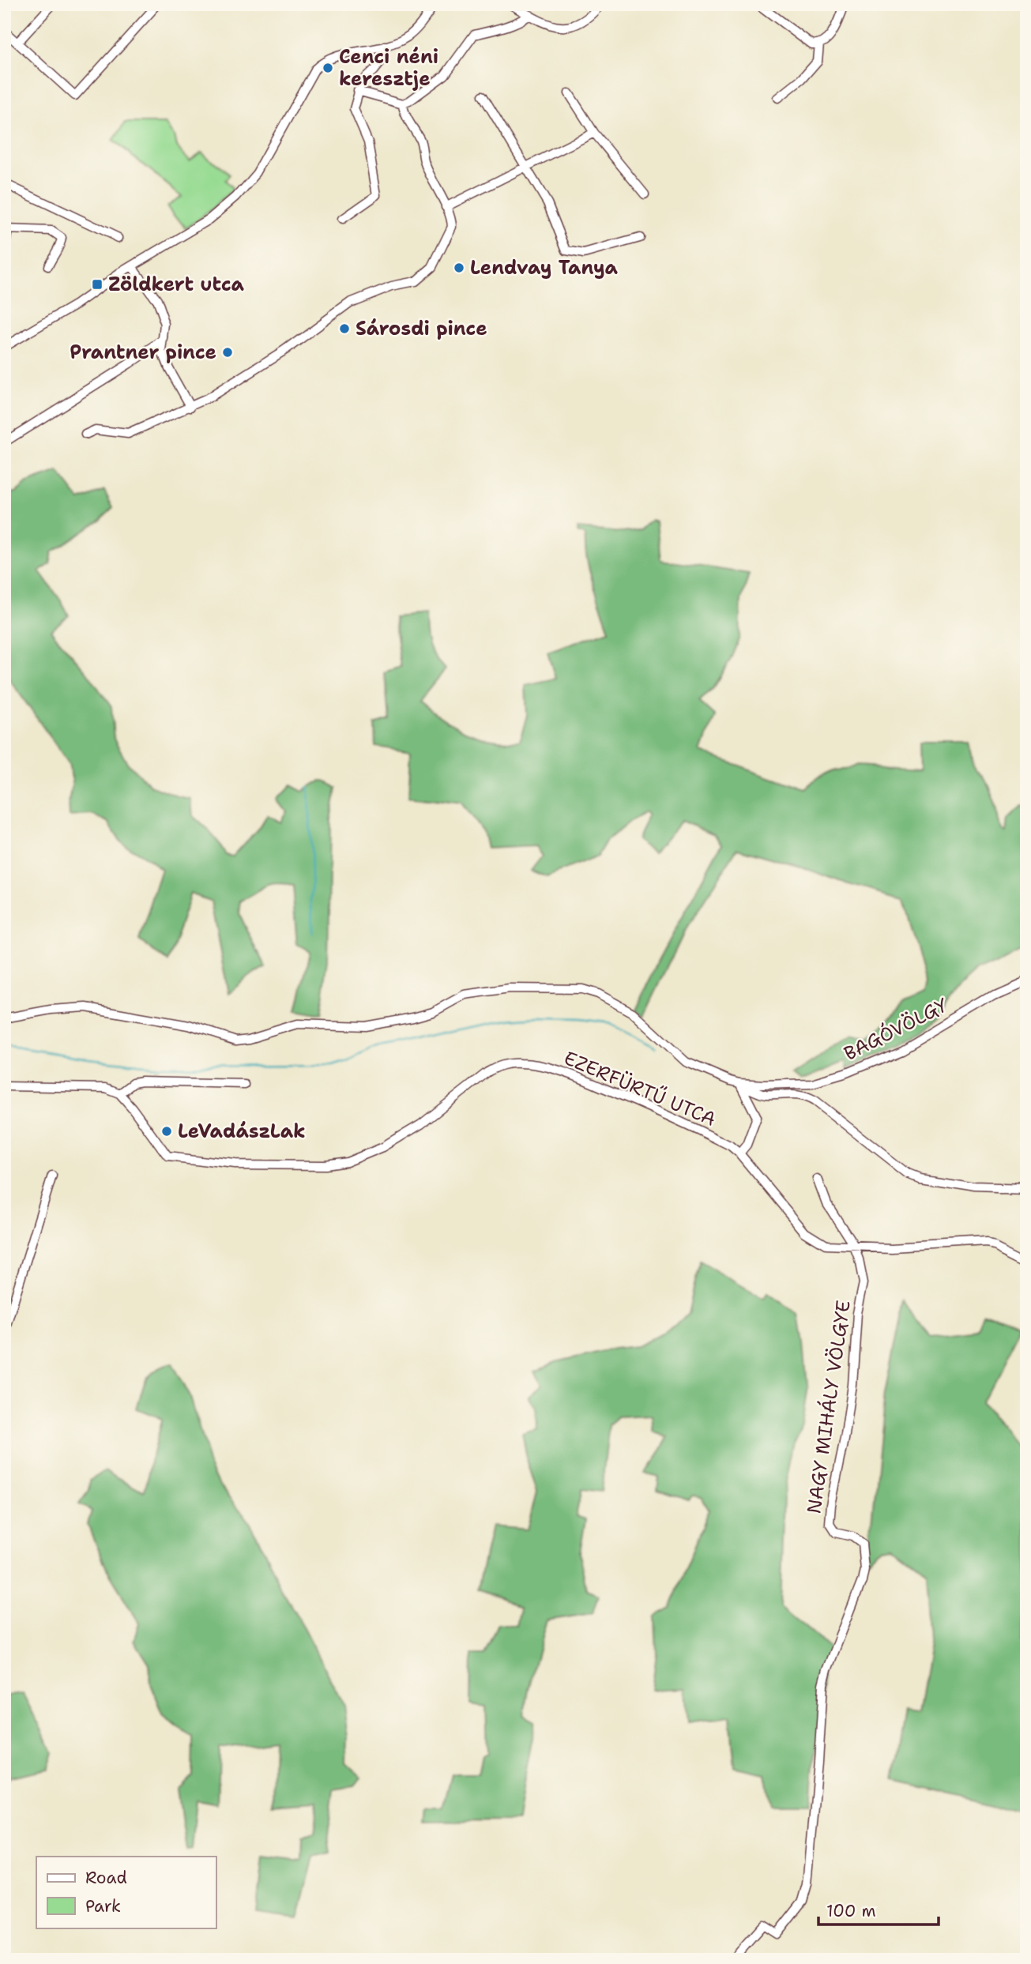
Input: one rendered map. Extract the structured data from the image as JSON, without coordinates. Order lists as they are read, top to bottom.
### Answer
{
  "streets": {
    "street": ["BAGÓVÖLGY", "EZERFÜRTŰ UTCA", "NAGY MIHÁLY VÖLGYE"]
  },
  "crossings": [
    ["EZERFÜRTŰ UTCA", "NAGY MIHÁLY VÖLGYE"]
  ],
  "places": {
    "other": [
      "Cenci néni keresztje",
      "Lendvay Tanya",
      "Sárosdi pince",
      "Prantner pince",
      "LeVadászLak"
    ],
    "transit": ["Zöldkert utca"]
  },
  "legend": ["Road", "Park"],
  "scale_bar": "100 m"
}
